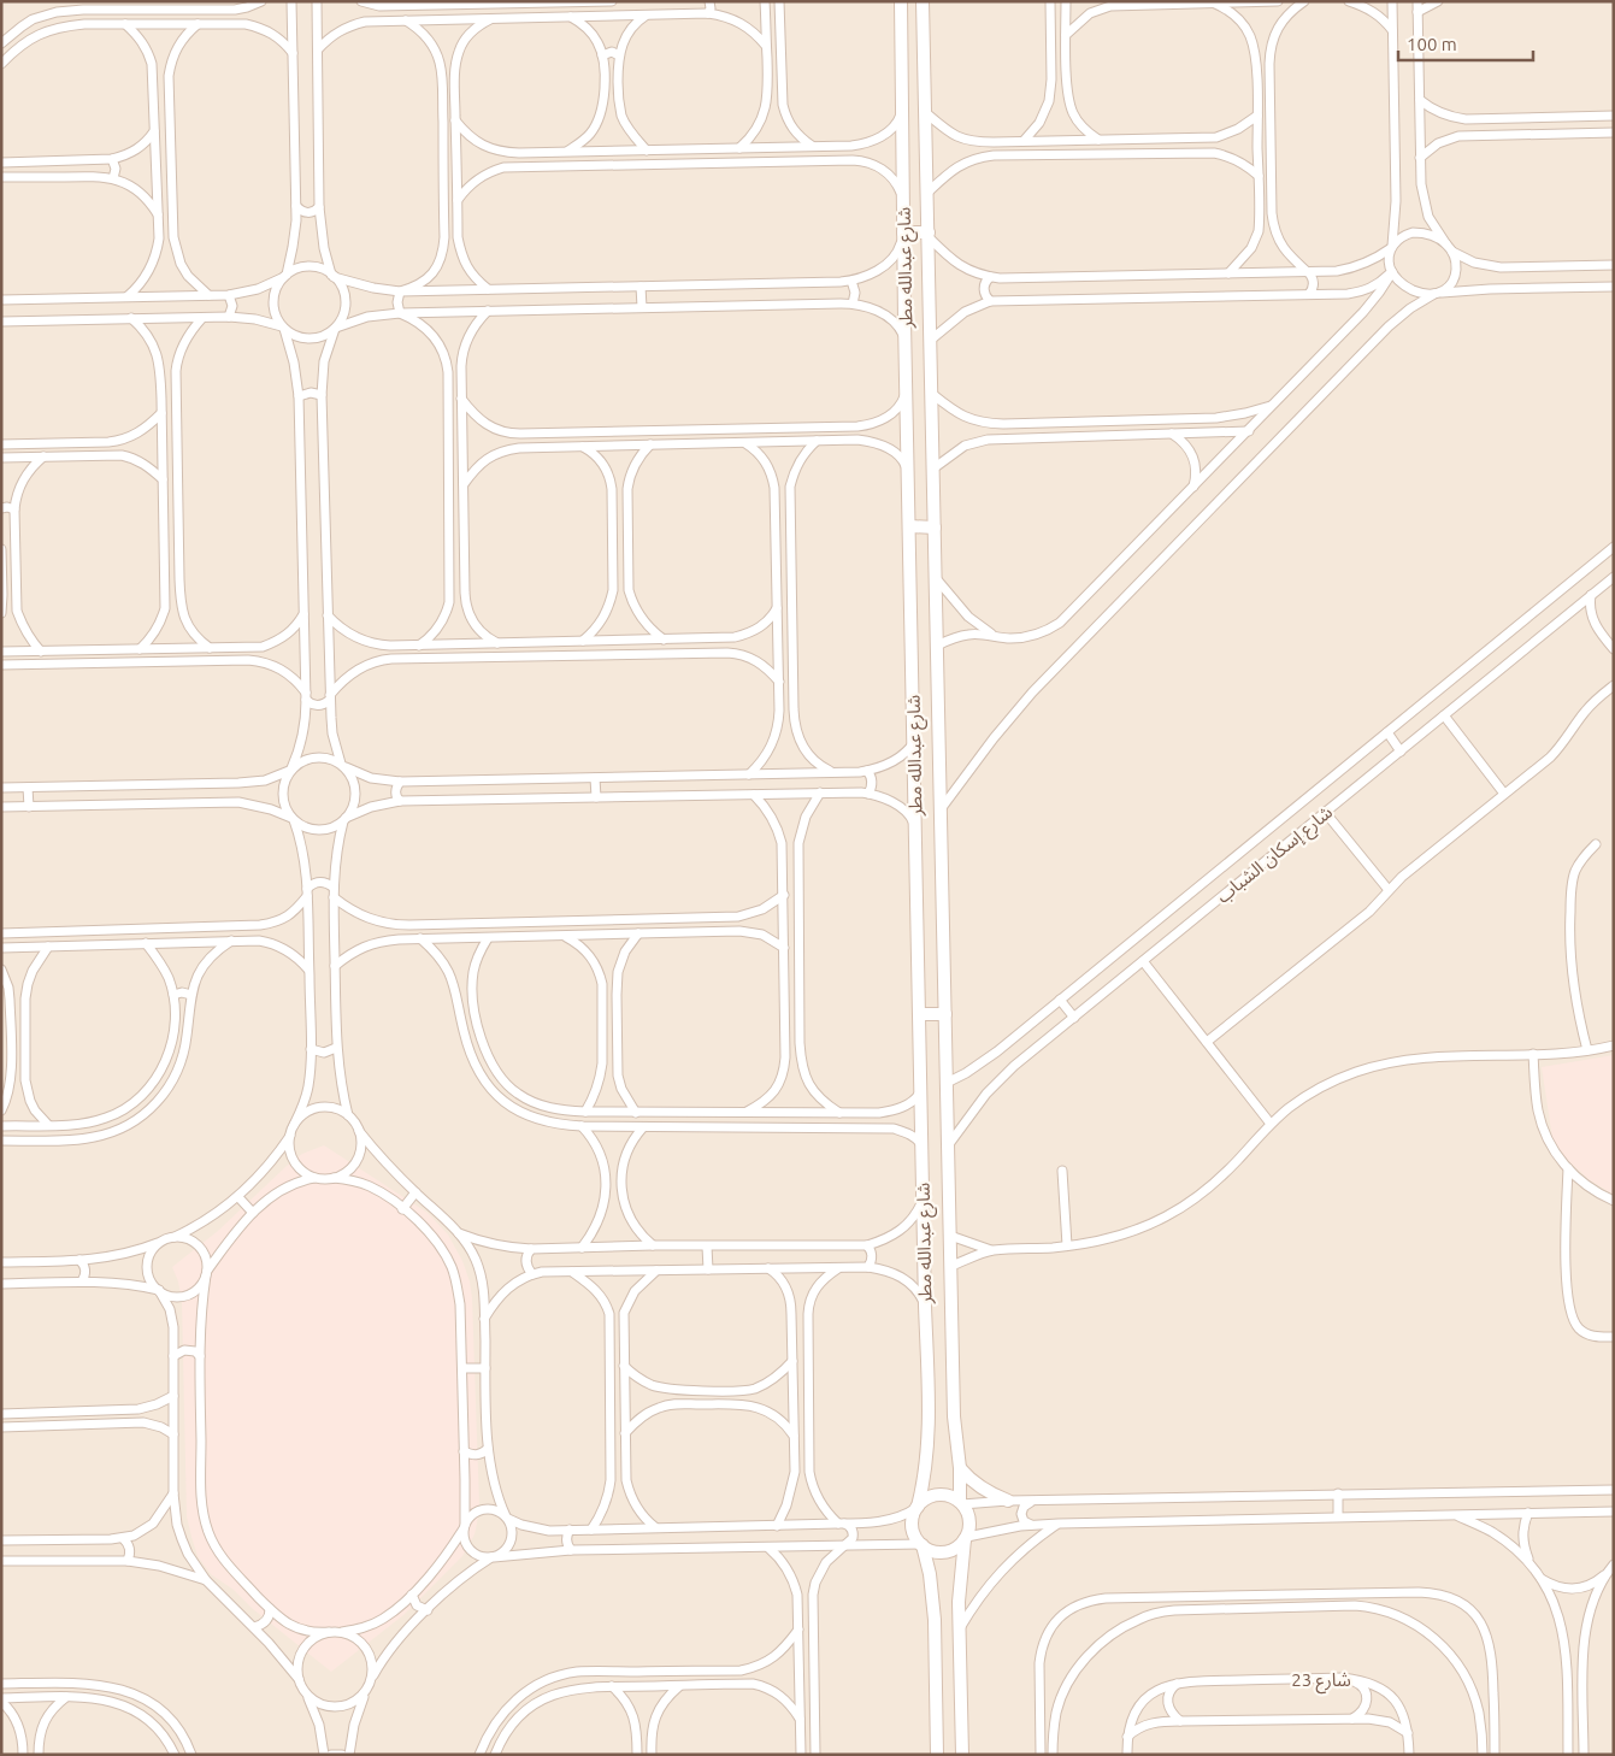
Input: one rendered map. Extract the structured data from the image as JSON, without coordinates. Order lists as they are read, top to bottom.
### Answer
{
  "streets": {
    "street": ["شارع عبدالله مطر", "شارع إسكان الشباب", "شارع 23"]
  },
  "crossings": [
    ["شارع عبدالله مطر", "شارع إسكان الشباب"]
  ],
  "scale_bar": "100 m"
}
